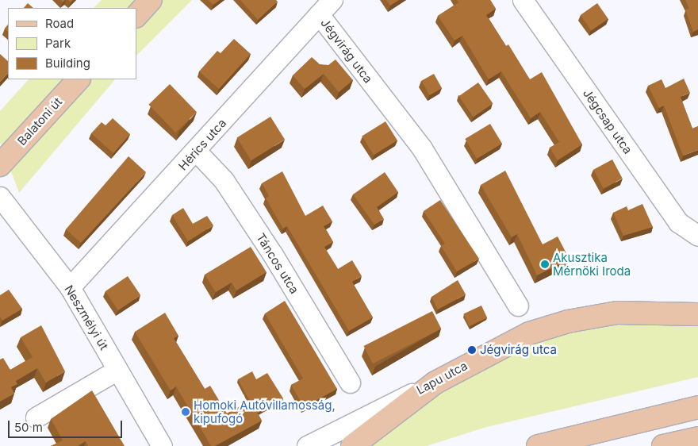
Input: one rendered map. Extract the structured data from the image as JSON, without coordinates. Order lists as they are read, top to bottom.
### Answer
{
  "streets": {
    "main road": ["Balatoni út", "Lapu utca"],
    "street": [
      "Jégvirág utca",
      "Jégcsap utca",
      "Hérics utca",
      "Táncos utca",
      "Neszmélyi út"
    ]
  },
  "crossings": [
    ["Jégvirág utca", "Hérics utca"],
    ["Hérics utca", "Táncos utca"],
    ["Hérics utca", "Neszmélyi út"]
  ],
  "places": ["Akusztika Mérnöki Iroda", "Jégvirág utca", "Homoki Autóvillamosság, kipufogó"],
  "legend": ["Road", "Park", "Building"],
  "scale_bar": "50 m"
}
